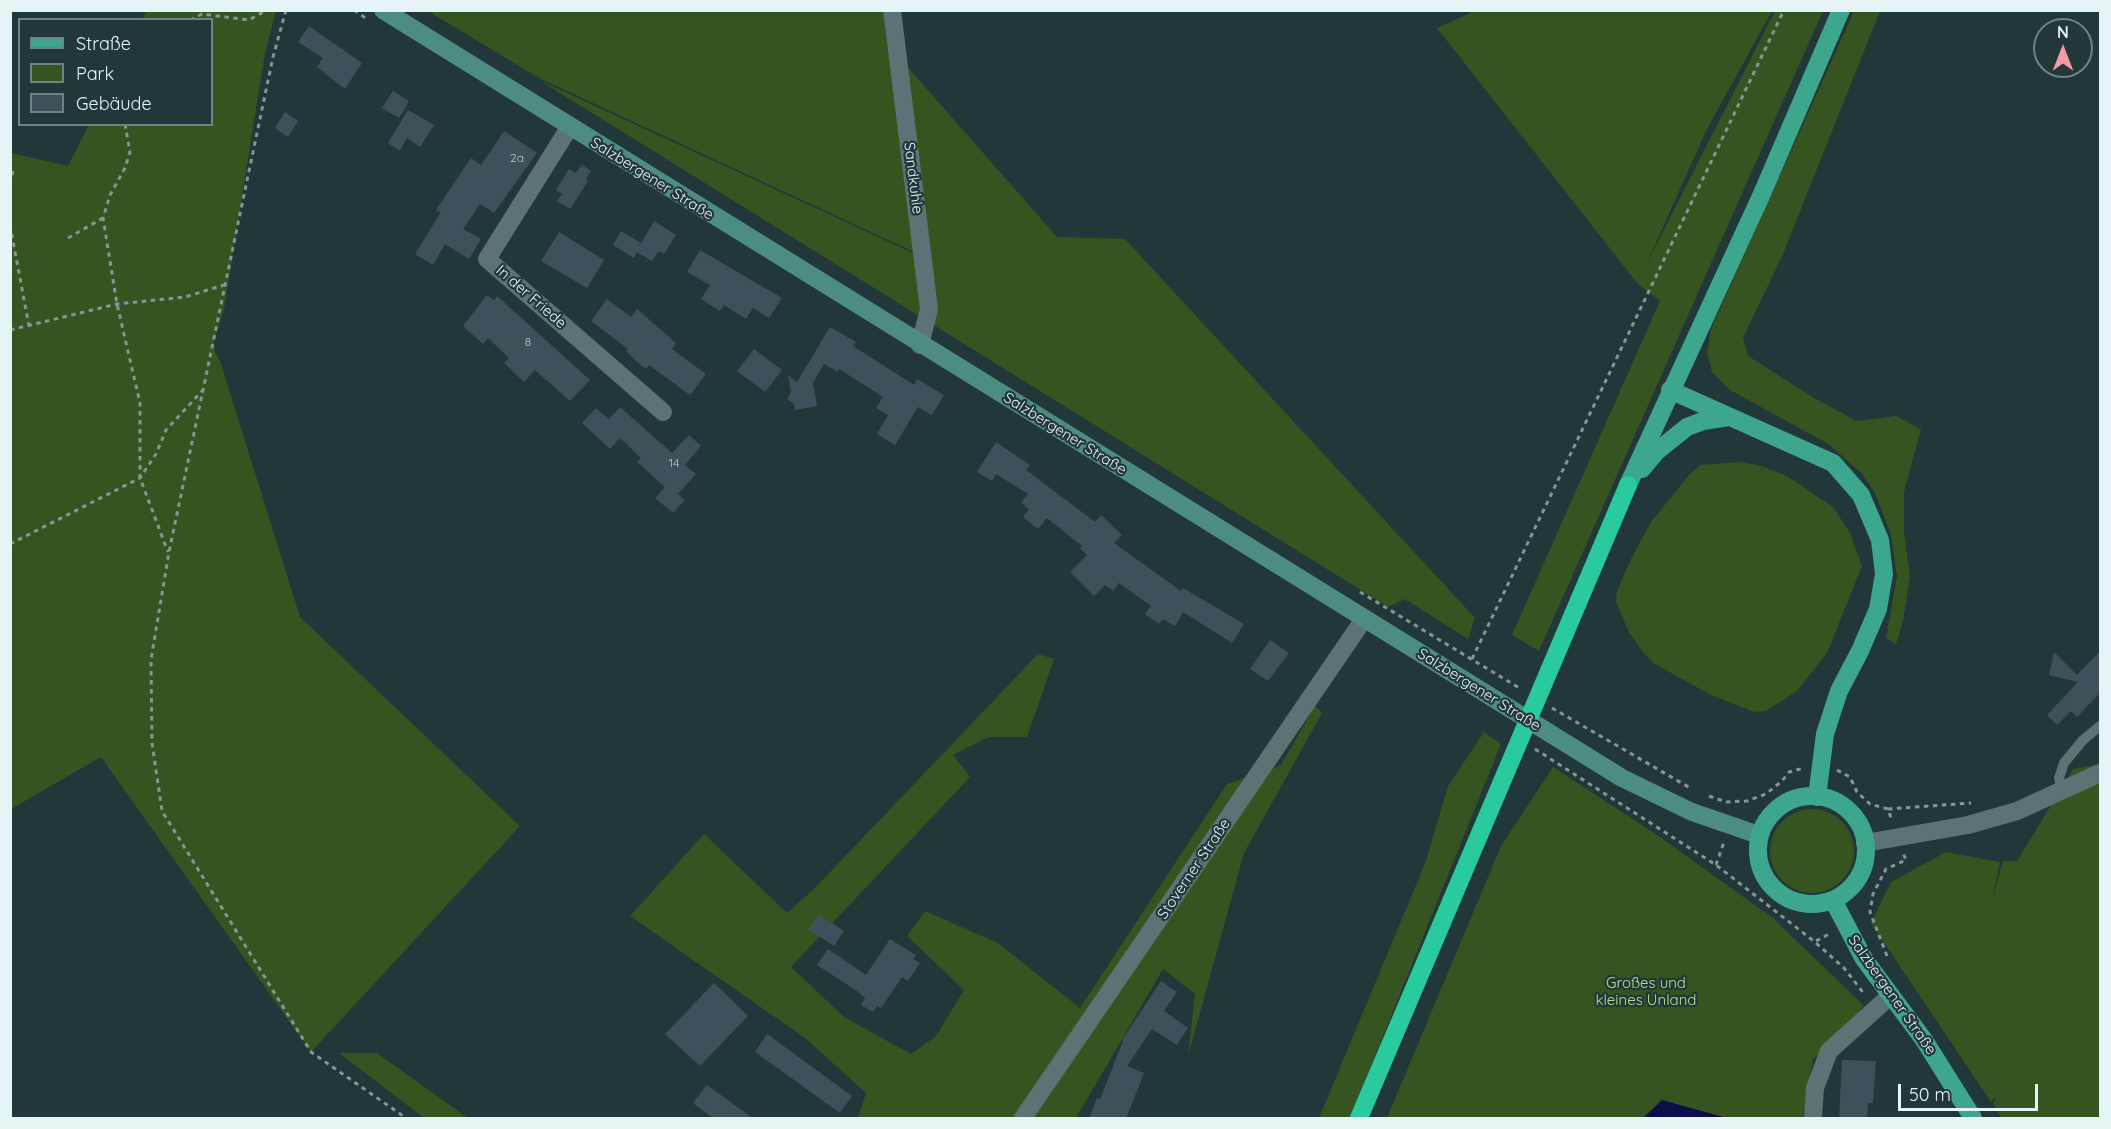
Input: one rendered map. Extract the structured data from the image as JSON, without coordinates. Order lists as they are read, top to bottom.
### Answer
{
  "streets": {
    "main road": ["Salzbergener Straße"],
    "street": ["Sandkuhle", "In der Friede", "Stoverner Straße"]
  },
  "crossings": [
    ["Sandkuhle", "Salzbergener Straße"],
    ["Salzbergener Straße", "In der Friede"],
    ["Salzbergener Straße", "Stoverner Straße"]
  ],
  "parks": ["Großes und kleines Unland"],
  "house_numbers": ["2a", "8", "14"],
  "legend": ["Straße", "Park", "Gebäude"],
  "scale_bar": "50 m",
  "north": "top"
}
